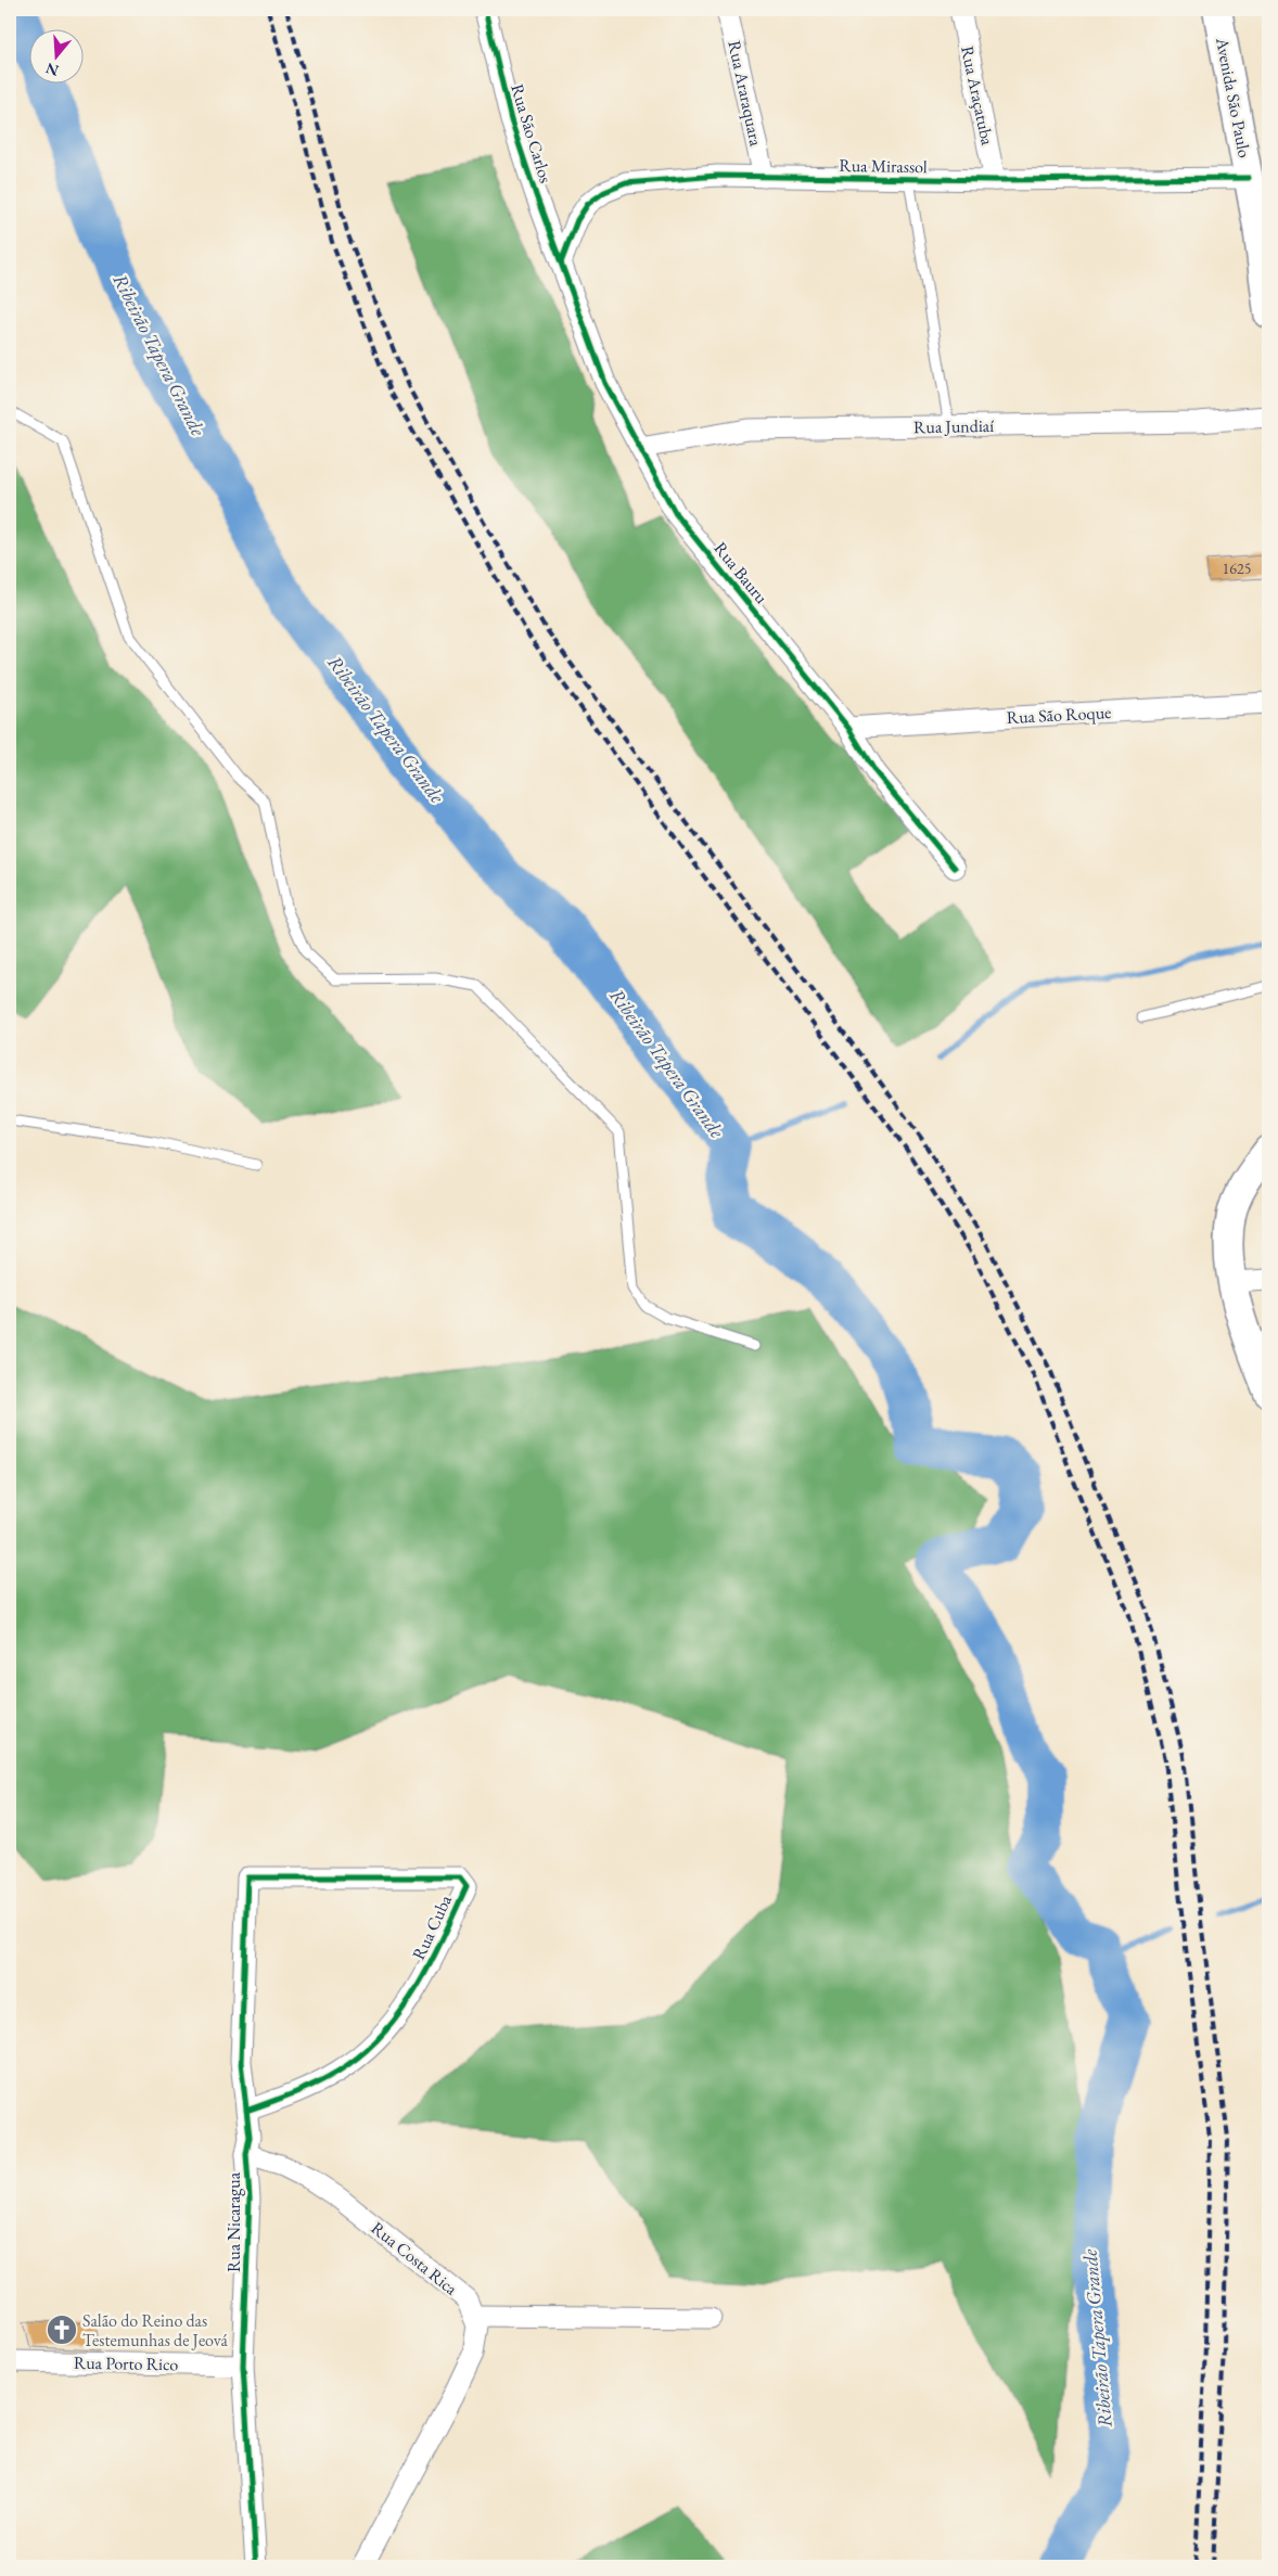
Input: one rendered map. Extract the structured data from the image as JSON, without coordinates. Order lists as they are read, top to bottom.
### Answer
{
  "streets": {
    "main road": ["Avenida São Paulo"],
    "street": [
      "Rua Araraquara",
      "Rua Araçatuba",
      "Rua São Carlos",
      "Rua Mirassol",
      "Rua Jundiaí",
      "Rua Bauru",
      "Rua São Roque",
      "Rua Cuba",
      "Rua Nicaragua",
      "Rua Costa Rica",
      "Rua Porto Rico"
    ]
  },
  "crossings": [
    ["Rua Araraquara", "Rua Mirassol"],
    ["Rua Araçatuba", "Rua Mirassol"],
    ["Avenida São Paulo", "Rua Mirassol"],
    ["Rua São Carlos", "Rua Mirassol"],
    ["Rua São Carlos", "Rua Bauru"],
    ["Rua Mirassol", "Rua Bauru"],
    ["Rua Jundiaí", "Rua Bauru"],
    ["Rua Bauru", "Rua São Roque"],
    ["Rua Cuba", "Rua Nicaragua"],
    ["Rua Nicaragua", "Rua Costa Rica"],
    ["Rua Nicaragua", "Rua Porto Rico"]
  ],
  "water": ["Ribeirão Tapera Grande"],
  "places": {
    "church": ["Salão do Reino das Testemunhas de Jeová"]
  },
  "house_numbers": ["1625"],
  "north": "bottom"
}
